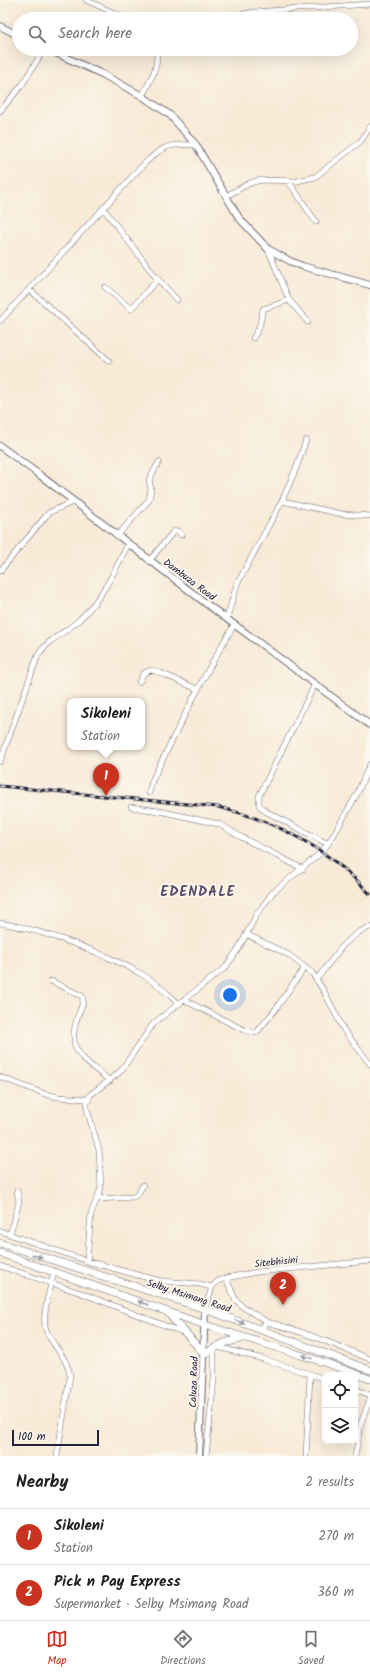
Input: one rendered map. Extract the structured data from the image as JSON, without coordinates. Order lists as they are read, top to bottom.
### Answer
{
  "streets": {
    "main road": ["Selby Msimang Road"],
    "street": ["Dambuza Road", "Sitebhisini", "Caluza Road"]
  },
  "crossings": [
    ["Selby Msimang Road", "Caluza Road"]
  ],
  "districts": ["EDENDALE"],
  "scale_bar": "100 m",
  "page": {
    "search": "Search here",
    "popup": ["Sikoleni", "Station"],
    "pins": ["1", "2"],
    "scale": "100 m",
    "heading": ["Nearby", "2 results"],
    "list": [
      {
        "mark": "1",
        "name": "Sikoleni",
        "note": "Station",
        "value": "270 m"
      },
      {
        "mark": "2",
        "name": "Pick n Pay Express",
        "note": "Supermarket · Selby Msimang Road",
        "value": "360 m"
      }
    ],
    "nav": ["Map", "Directions", "Saved"]
  }
}
